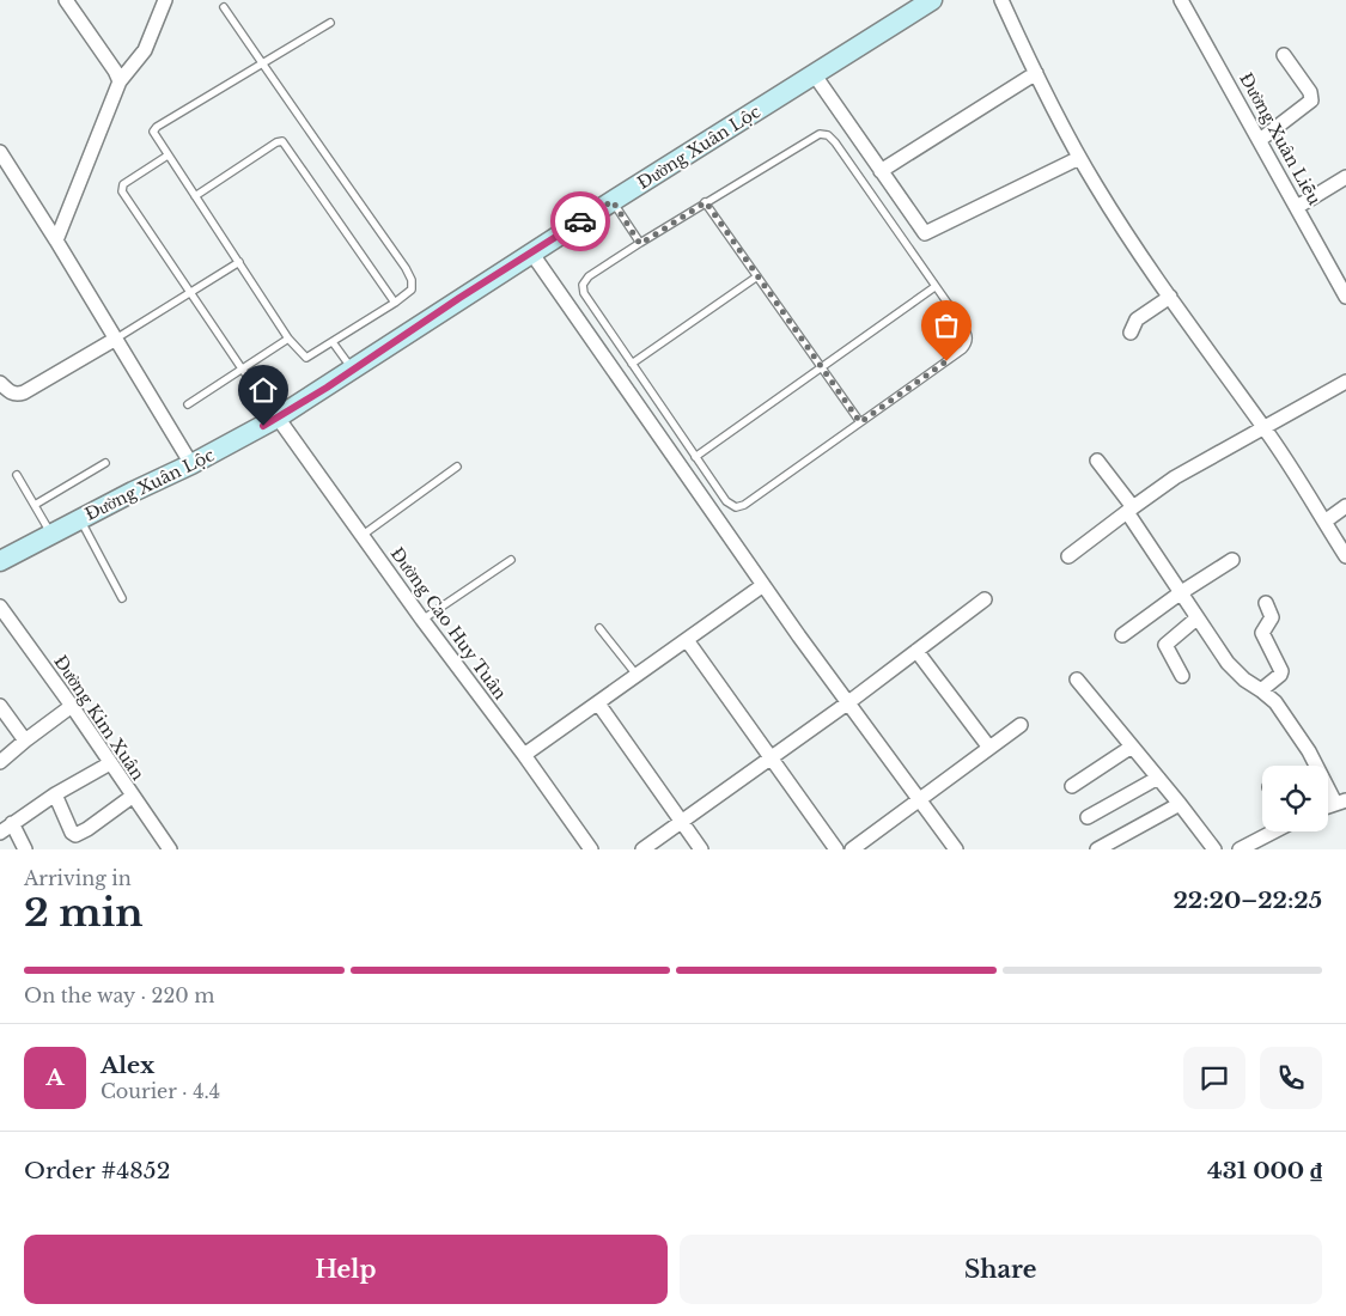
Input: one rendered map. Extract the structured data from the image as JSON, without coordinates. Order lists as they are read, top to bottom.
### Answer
{
  "streets": {
    "street": [
      "Đường Xuân Liễu",
      "Đường Xuân Lộc",
      "Đường Cao Huy Tuân",
      "Đường Kim Xuân"
    ]
  },
  "crossings": [
    ["Đường Xuân Lộc", "Đường Cao Huy Tuân"]
  ],
  "page": {
    "heading": ["2 min", "Arriving in", "22:20–22:25"],
    "panel": [
      "Alex",
      "Courier · 4.4",
      "Order #4852",
      "431 000 ₫"
    ],
    "bar": "On the way · 220 m",
    "round": "A",
    "buttons": ["Help", "Share"]
  }
}
